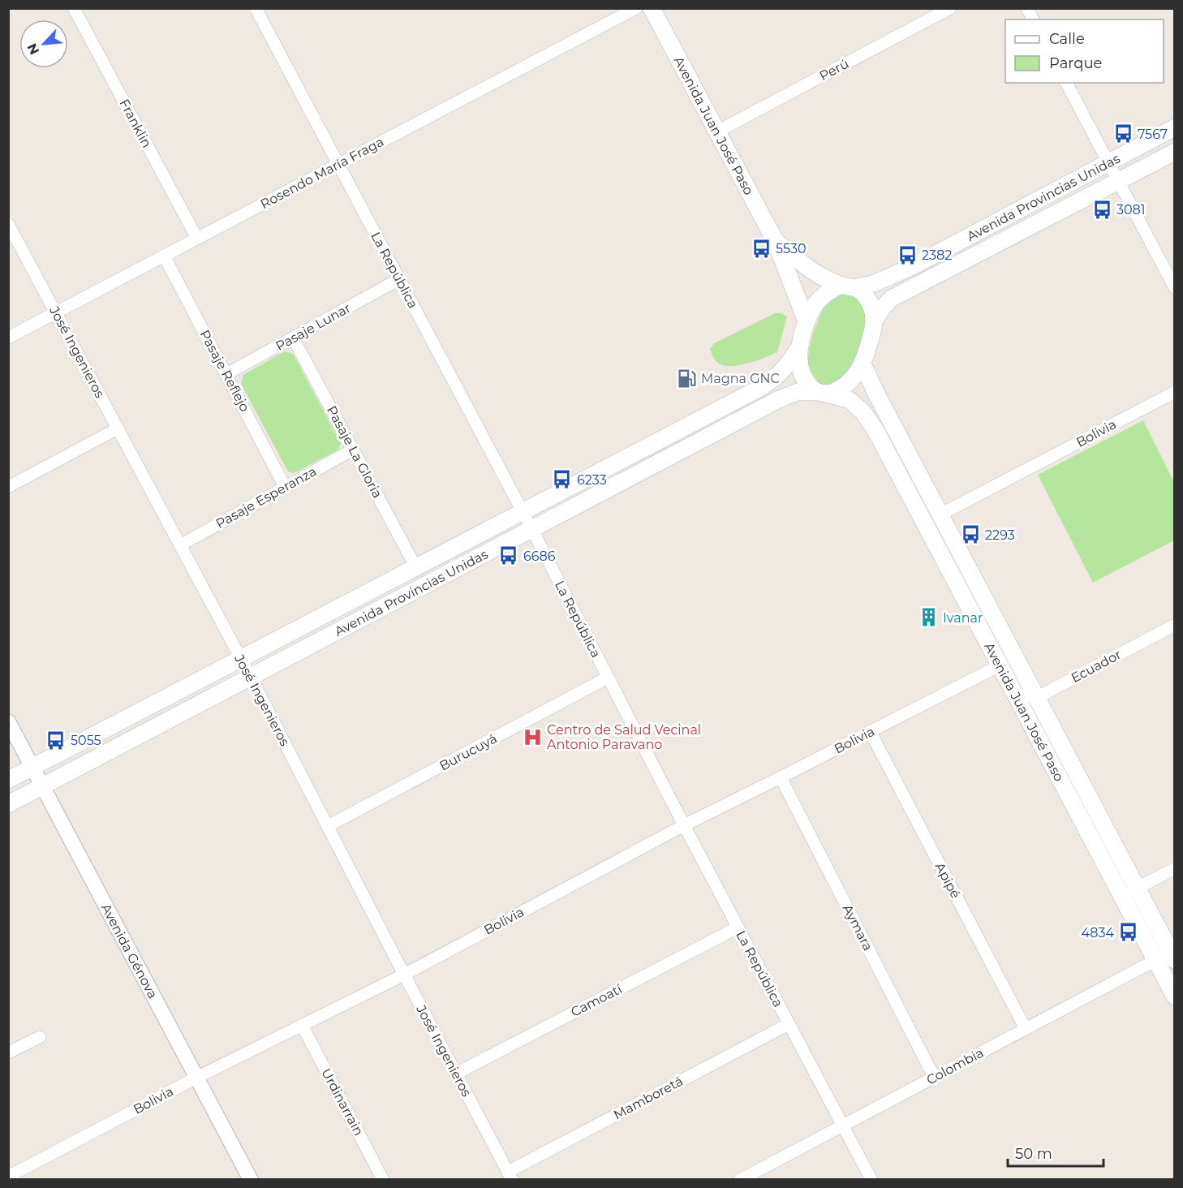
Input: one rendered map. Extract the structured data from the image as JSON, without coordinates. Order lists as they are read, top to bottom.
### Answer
{
  "streets": {
    "main road": ["Avenida Juan José Paso", "Avenida Provincias Unidas"],
    "street": [
      "Perú",
      "Franklin",
      "Rosendo María Fraga",
      "La República",
      "Pasaje Lunar",
      "José Ingenieros",
      "Pasaje Reflejo",
      "Bolivia",
      "Pasaje La Gloria",
      "Pasaje Esperanza",
      "Ecuador",
      "Burucuyá",
      "Apipé",
      "Aymara",
      "Avenida Génova",
      "Camoatí",
      "Colombia",
      "Mamboretá",
      "Urdinarrain"
    ]
  },
  "crossings": [
    ["Perú", "Avenida Juan José Paso"],
    ["Franklin", "Rosendo María Fraga"],
    ["Avenida Juan José Paso", "Avenida Provincias Unidas"],
    ["Avenida Juan José Paso", "Bolivia"],
    ["Avenida Juan José Paso", "Ecuador"],
    ["Avenida Juan José Paso", "Colombia"],
    ["Rosendo María Fraga", "La República"],
    ["Rosendo María Fraga", "José Ingenieros"],
    ["Rosendo María Fraga", "Pasaje Reflejo"],
    ["Avenida Provincias Unidas", "La República"],
    ["Avenida Provincias Unidas", "José Ingenieros"],
    ["Avenida Provincias Unidas", "Pasaje La Gloria"],
    ["Avenida Provincias Unidas", "Avenida Génova"],
    ["La República", "Pasaje Lunar"],
    ["La República", "Bolivia"],
    ["La República", "Burucuyá"],
    ["La República", "Camoatí"],
    ["La República", "Colombia"],
    ["La República", "Mamboretá"],
    ["Pasaje Lunar", "Pasaje Reflejo"],
    ["Pasaje Lunar", "Pasaje La Gloria"],
    ["José Ingenieros", "Bolivia"],
    ["José Ingenieros", "Pasaje Esperanza"],
    ["José Ingenieros", "Burucuyá"],
    ["José Ingenieros", "Camoatí"],
    ["José Ingenieros", "Mamboretá"],
    ["Pasaje Reflejo", "Pasaje Esperanza"],
    ["Bolivia", "Apipé"],
    ["Bolivia", "Aymara"],
    ["Bolivia", "Avenida Génova"],
    ["Bolivia", "Urdinarrain"],
    ["Pasaje La Gloria", "Pasaje Esperanza"],
    ["Apipé", "Colombia"],
    ["Aymara", "Colombia"]
  ],
  "places": {
    "bus stop": [
      "7567",
      "3081",
      "5530",
      "2382",
      "6233",
      "2293",
      "6686",
      "5055",
      "4834"
    ],
    "fuel station": ["Magna GNC"],
    "building": ["Ivanar"],
    "hospital": ["Centro de Salud Vecinal Antonio Paravano"]
  },
  "legend": ["Calle", "Parque"],
  "scale_bar": "50 m",
  "north": "bottom left"
}
